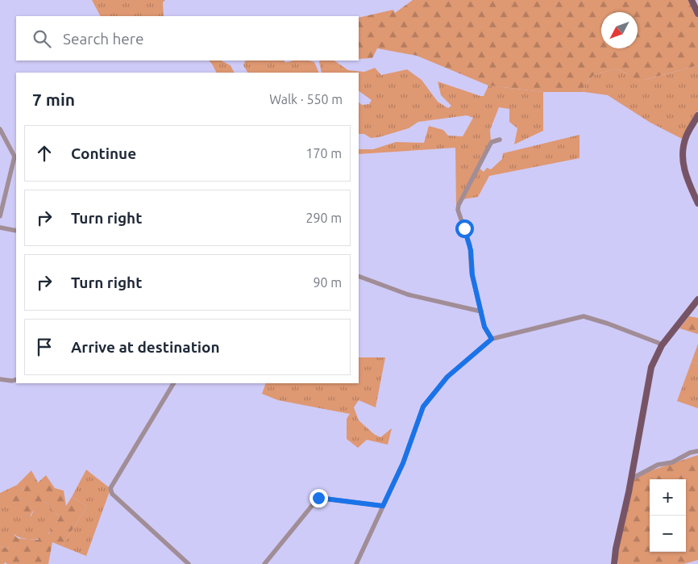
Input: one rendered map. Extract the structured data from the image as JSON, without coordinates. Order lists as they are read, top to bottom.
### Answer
{
  "north": "bottom left",
  "page": {
    "search": "Search here",
    "heading": ["7 min", "Walk · 550 m"],
    "list": [
      ["Continue", "170 m"],
      ["Turn right", "290 m"],
      ["Turn right", "90 m"],
      "Arrive at destination"
    ],
    "map_buttons": ["+", "−"]
  }
}
